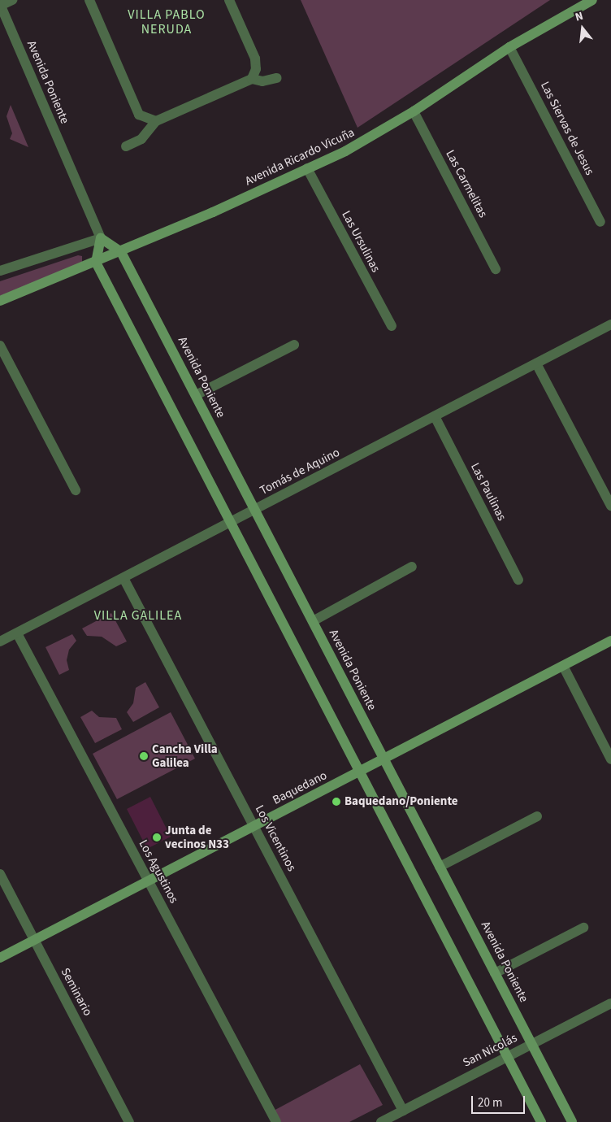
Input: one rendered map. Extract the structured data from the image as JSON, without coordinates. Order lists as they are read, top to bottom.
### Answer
{
  "streets": {
    "street": [
      "Avenida Poniente",
      "Las Siervas de Jesus",
      "Avenida Ricardo Vicuña",
      "Las Carmelitas",
      "Las Ursulinas",
      "Tomás de Aquino",
      "Las Paulinas",
      "Baquedano",
      "Los Vicentinos",
      "Los Agustinos",
      "Seminario",
      "San Nicolás"
    ]
  },
  "crossings": [
    ["Avenida Poniente", "Avenida Ricardo Vicuña"],
    ["Avenida Poniente", "Tomás de Aquino"],
    ["Avenida Poniente", "Baquedano"],
    ["Avenida Poniente", "San Nicolás"],
    ["Las Siervas de Jesus", "Avenida Ricardo Vicuña"],
    ["Avenida Ricardo Vicuña", "Las Carmelitas"],
    ["Avenida Ricardo Vicuña", "Las Ursulinas"],
    ["Tomás de Aquino", "Las Paulinas"],
    ["Tomás de Aquino", "Los Vicentinos"],
    ["Tomás de Aquino", "Los Agustinos"],
    ["Baquedano", "Los Vicentinos"],
    ["Baquedano", "Los Agustinos"],
    ["Baquedano", "Seminario"],
    ["Los Vicentinos", "San Nicolás"]
  ],
  "districts": ["VILLA PABLO NERUDA", "VILLA GALILEA"],
  "places": ["Cancha Villa Galilea", "Baquedano/Poniente", "Junta de vecinos N33"],
  "scale_bar": "20 m",
  "north": "top"
}
